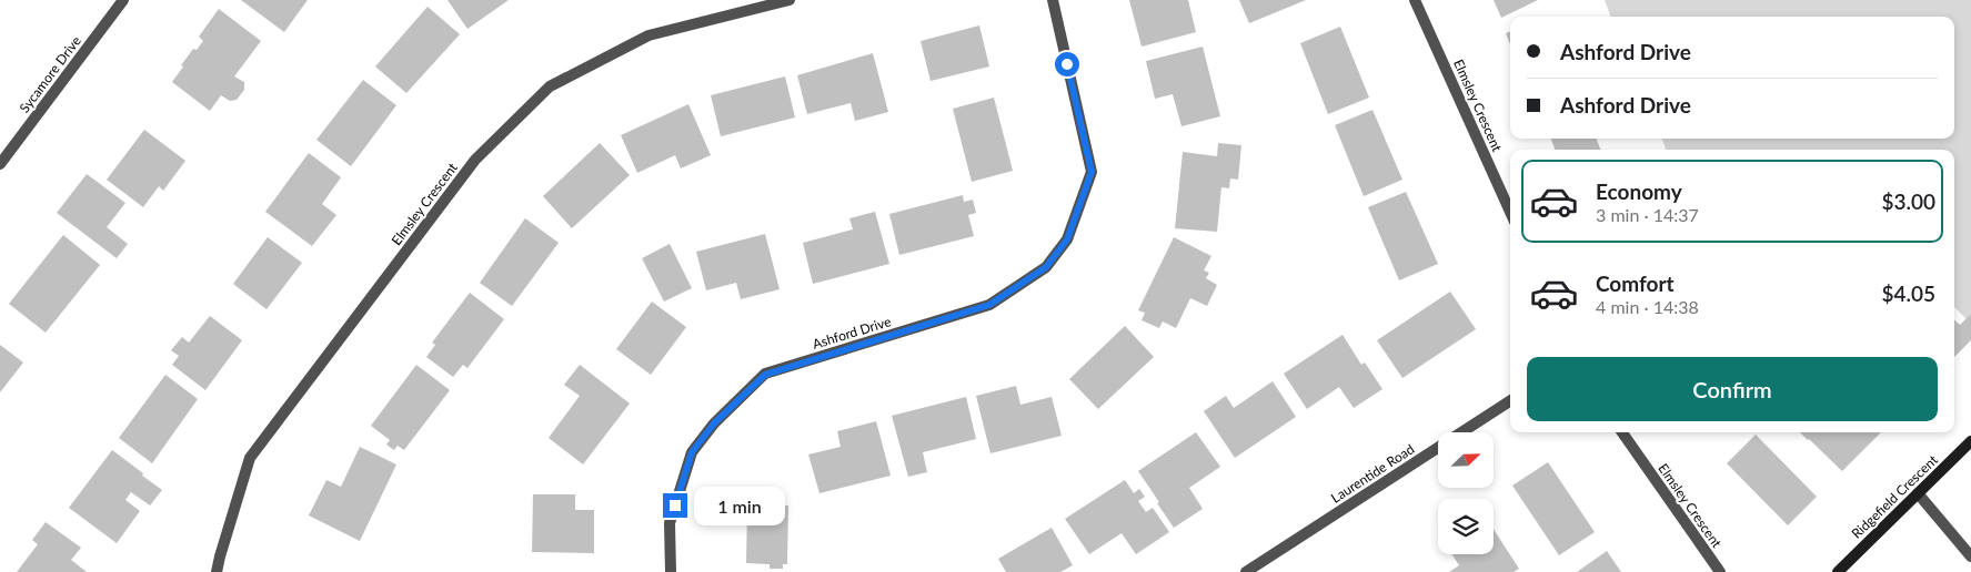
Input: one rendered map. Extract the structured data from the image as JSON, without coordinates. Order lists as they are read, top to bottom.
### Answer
{
  "streets": {
    "street": [
      "Sycamore Drive",
      "Elmsley Crescent",
      "Ashford Drive",
      "Laurentide Road",
      "Ridgefield Crescent"
    ]
  },
  "north": "top right",
  "page": {
    "banner": ["Ashford Drive", "Ashford Drive"],
    "list": [
      {
        "name": "Economy",
        "note": "3 min · 14:37",
        "value": "$3.00"
      },
      {
        "name": "Comfort",
        "note": "4 min · 14:38",
        "value": "$4.05"
      }
    ],
    "buttons": "Confirm",
    "bubble": "1 min"
  }
}
